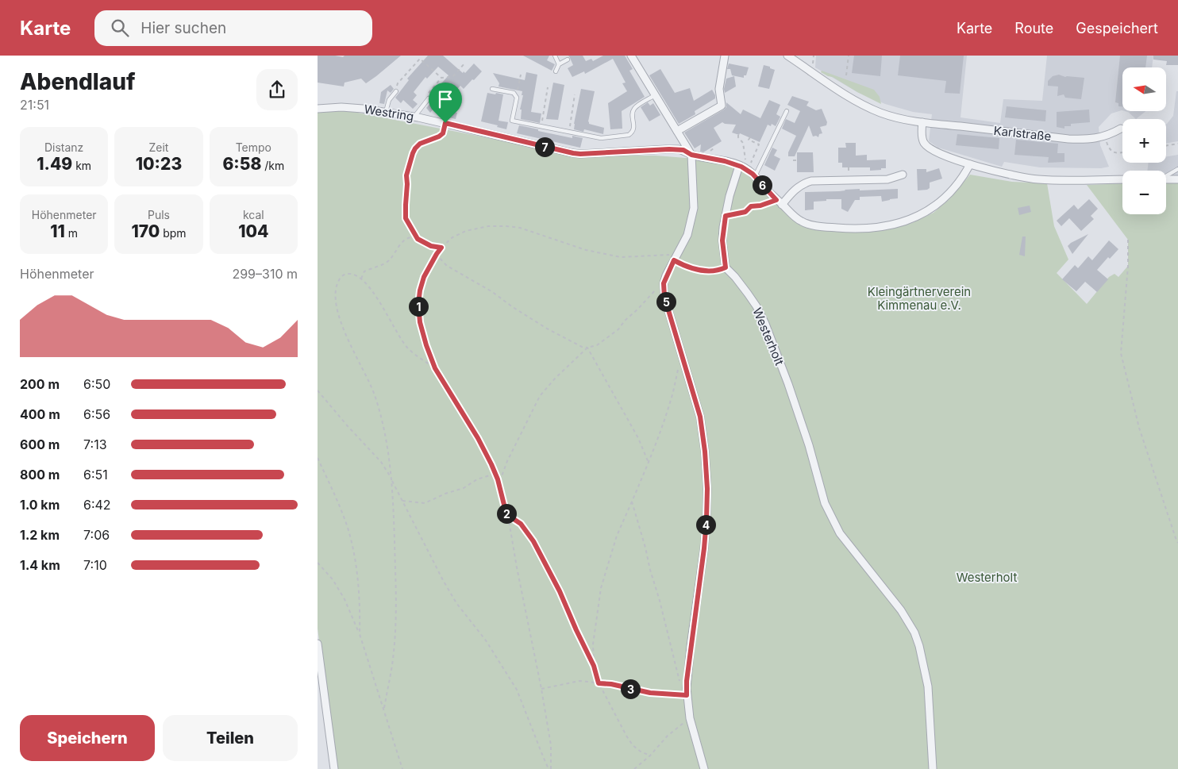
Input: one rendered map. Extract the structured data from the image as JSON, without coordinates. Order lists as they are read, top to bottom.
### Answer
{
  "streets": {
    "street": ["Westring", "Karlstraße", "Westerholt"]
  },
  "parks": ["Kleingärtnerverein Kimmenau e.V.", "Westerholt"],
  "north": "left",
  "page": {
    "header": "Karte",
    "search": "Hier suchen",
    "nav": ["Karte", "Route", "Gespeichert"],
    "heading": ["Abendlauf", "21:51"],
    "map_buttons": ["+", "−"],
    "stats": [
      ["Distanz", "1.49 km"],
      ["Zeit", "10:23"],
      ["Tempo", "6:58 /km"],
      ["Höhenmeter", "11 m"],
      ["Puls", "170 bpm"],
      ["kcal", "104"]
    ],
    "pins": [
      "7",
      "6",
      "5",
      "1",
      "2",
      "4",
      "3"
    ],
    "chart": ["Höhenmeter", "299–310 m"],
    "list": [
      {
        "name": "200 m",
        "note": "6:50"
      },
      {
        "name": "400 m",
        "note": "6:56"
      },
      {
        "name": "600 m",
        "note": "7:13"
      },
      {
        "name": "800 m",
        "note": "6:51"
      },
      {
        "name": "1.0 km",
        "note": "6:42"
      },
      {
        "name": "1.2 km",
        "note": "7:06"
      },
      {
        "name": "1.4 km",
        "note": "7:10"
      }
    ],
    "buttons": ["Speichern", "Teilen"]
  }
}
